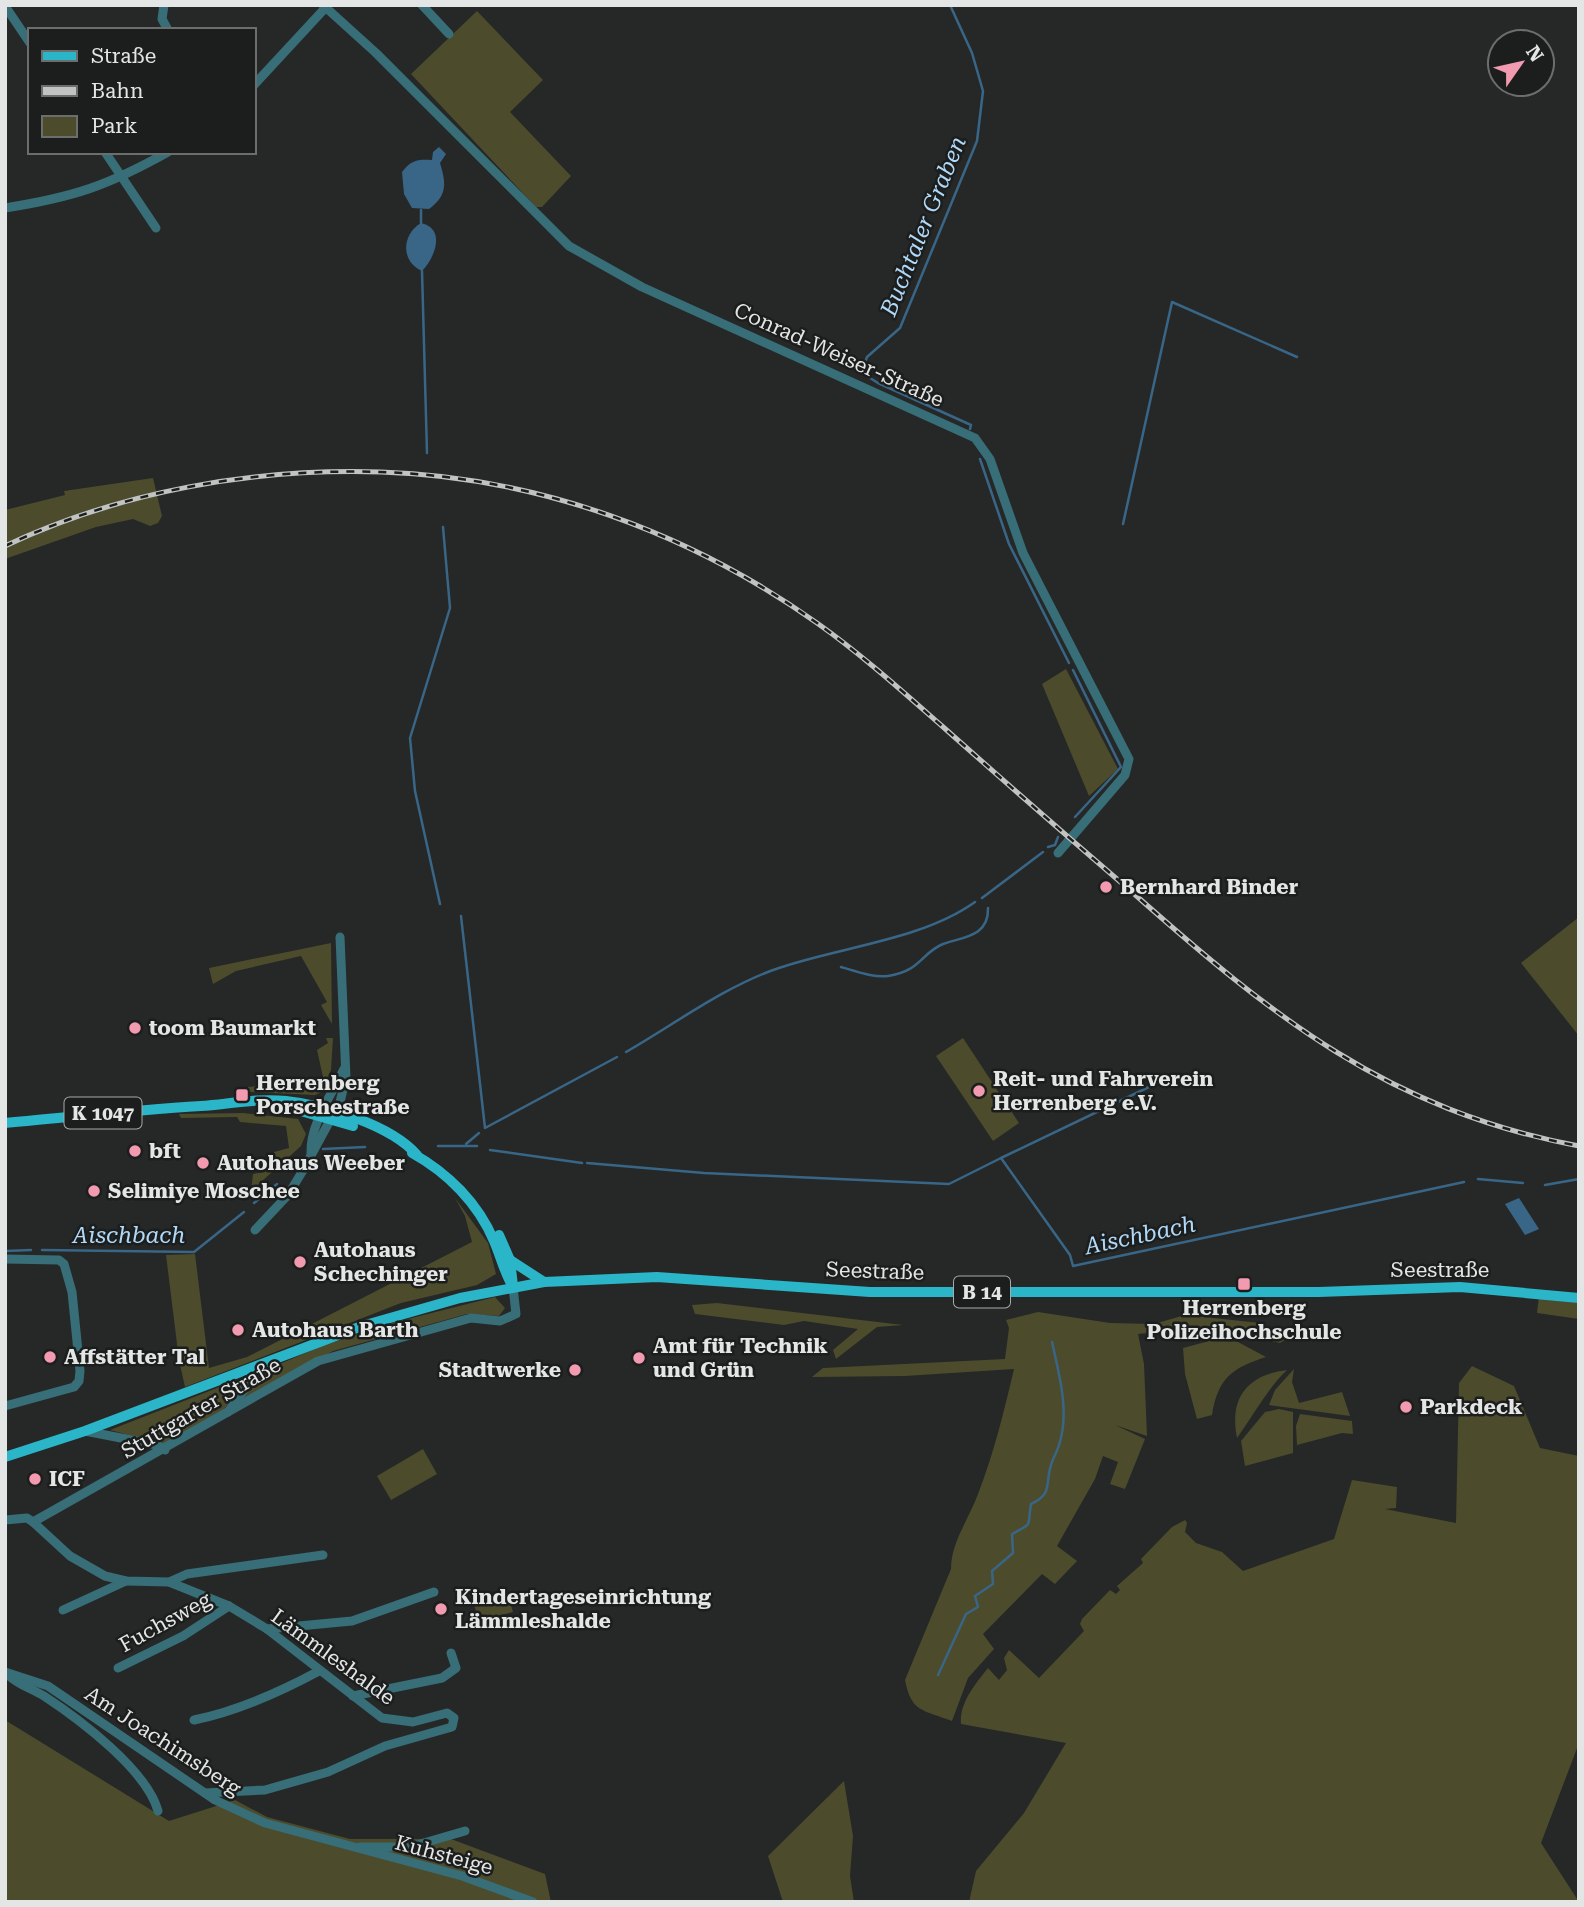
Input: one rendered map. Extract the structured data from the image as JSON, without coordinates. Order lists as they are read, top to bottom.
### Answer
{
  "streets": {
    "main road": ["K 1047", "Seestraße", "B 14"],
    "street": [
      "Conrad-Weiser-Straße",
      "Stuttgarter Straße",
      "Fuchsweg",
      "Lämmleshalde",
      "Am Joachimsberg",
      "Kuhsteige"
    ]
  },
  "crossings": [
    ["K 1047", "Seestraße"],
    ["K 1047", "Stuttgarter Straße"],
    ["Seestraße", "Stuttgarter Straße"],
    ["Stuttgarter Straße", "Lämmleshalde"],
    ["Fuchsweg", "Lämmleshalde"],
    ["Lämmleshalde", "Am Joachimsberg"],
    ["Am Joachimsberg", "Kuhsteige"]
  ],
  "water": ["Buchtaler Graben", "Aischbach"],
  "places": {
    "other": [
      "Bernhard Binder",
      "toom Baumarkt",
      "Reit- und Fahrverein Herrenberg e.V.",
      "bft",
      "Autohaus Weeber",
      "Selimiye Moschee",
      "Autohaus Schechinger",
      "Autohaus Barth",
      "Affstätter Tal",
      "Amt für Technik und Grün",
      "Stadtwerke",
      "Parkdeck",
      "ICF",
      "Kindertageseinrichtung Lämmleshalde"
    ],
    "transit": ["Herrenberg Porschestraße", "Herrenberg Polizeihochschule"]
  },
  "legend": ["Straße", "Bahn", "Park"],
  "north": "top right"
}
